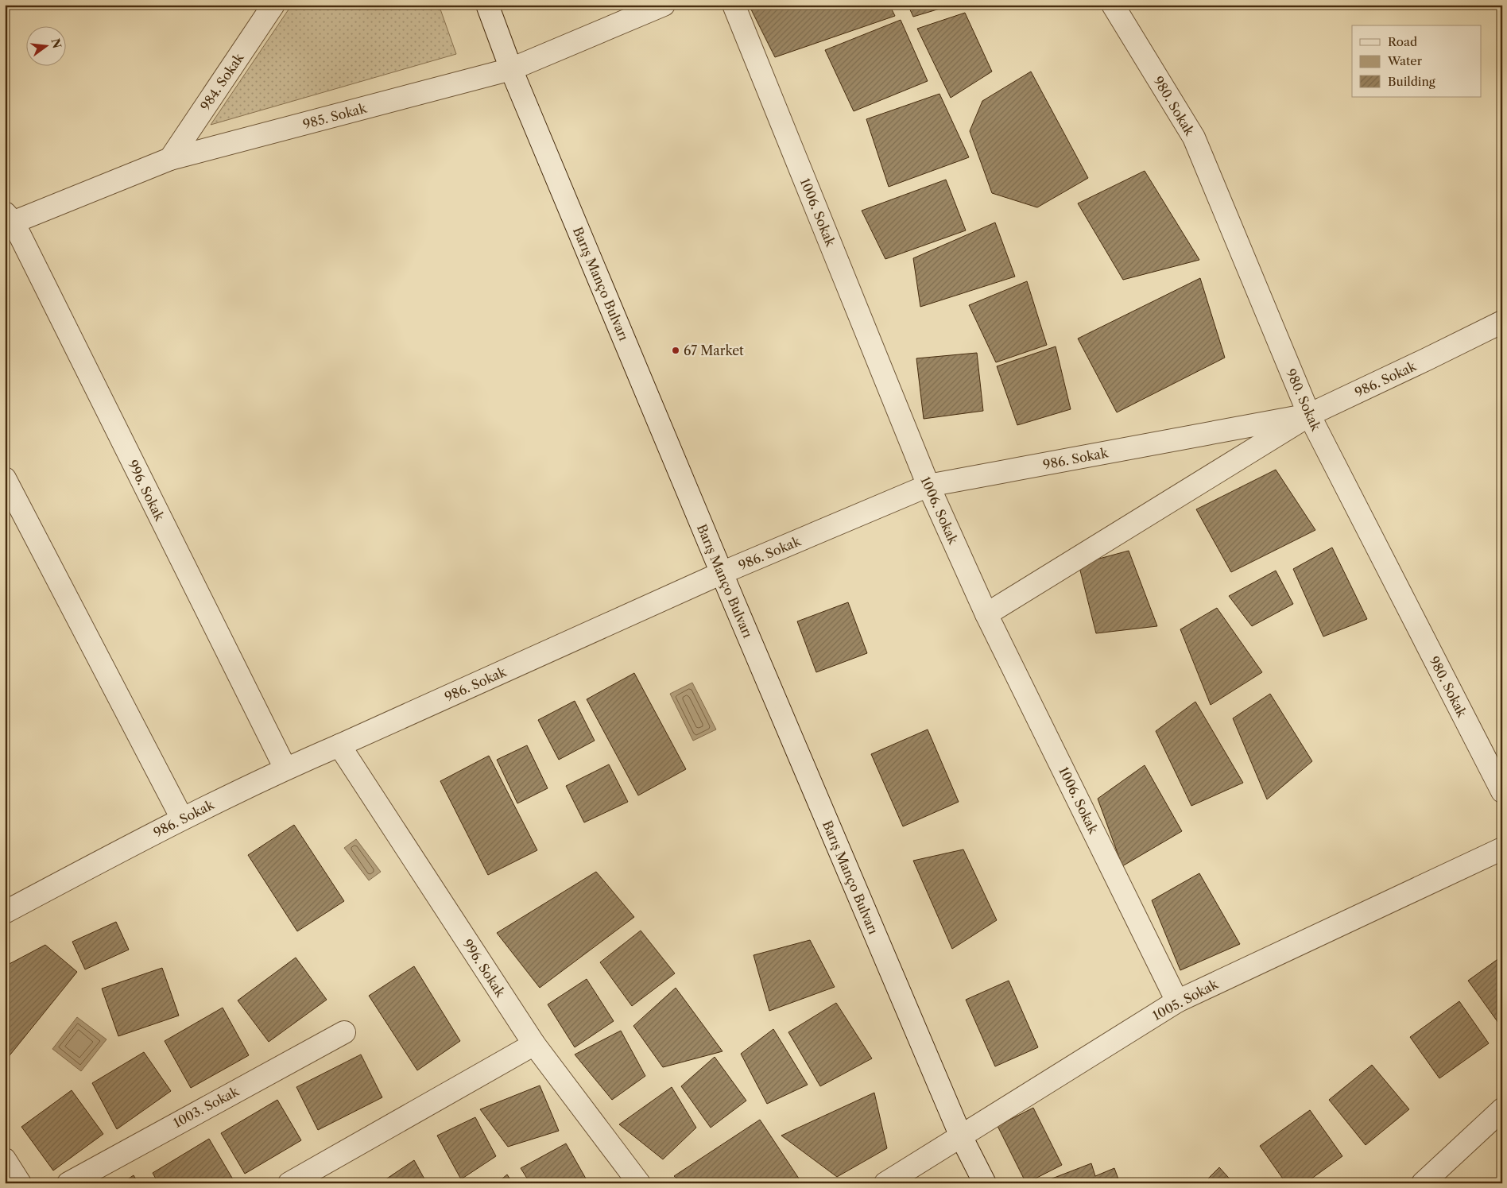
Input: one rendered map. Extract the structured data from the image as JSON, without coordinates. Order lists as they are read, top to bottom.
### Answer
{
  "streets": {
    "street": [
      "984. Sokak",
      "980. Sokak",
      "985. Sokak",
      "1006. Sokak",
      "Barış Manço Bulvarı",
      "986. Sokak",
      "996. Sokak",
      "1005. Sokak",
      "1003. Sokak"
    ]
  },
  "crossings": [
    ["984. Sokak", "985. Sokak"],
    ["980. Sokak", "986. Sokak"],
    ["985. Sokak", "Barış Manço Bulvarı"],
    ["985. Sokak", "996. Sokak"],
    ["1006. Sokak", "986. Sokak"],
    ["1006. Sokak", "1005. Sokak"],
    ["Barış Manço Bulvarı", "986. Sokak"],
    ["Barış Manço Bulvarı", "1005. Sokak"],
    ["986. Sokak", "996. Sokak"]
  ],
  "places": ["67 Market"],
  "legend": ["Road", "Water", "Building"],
  "north": "right"
}
